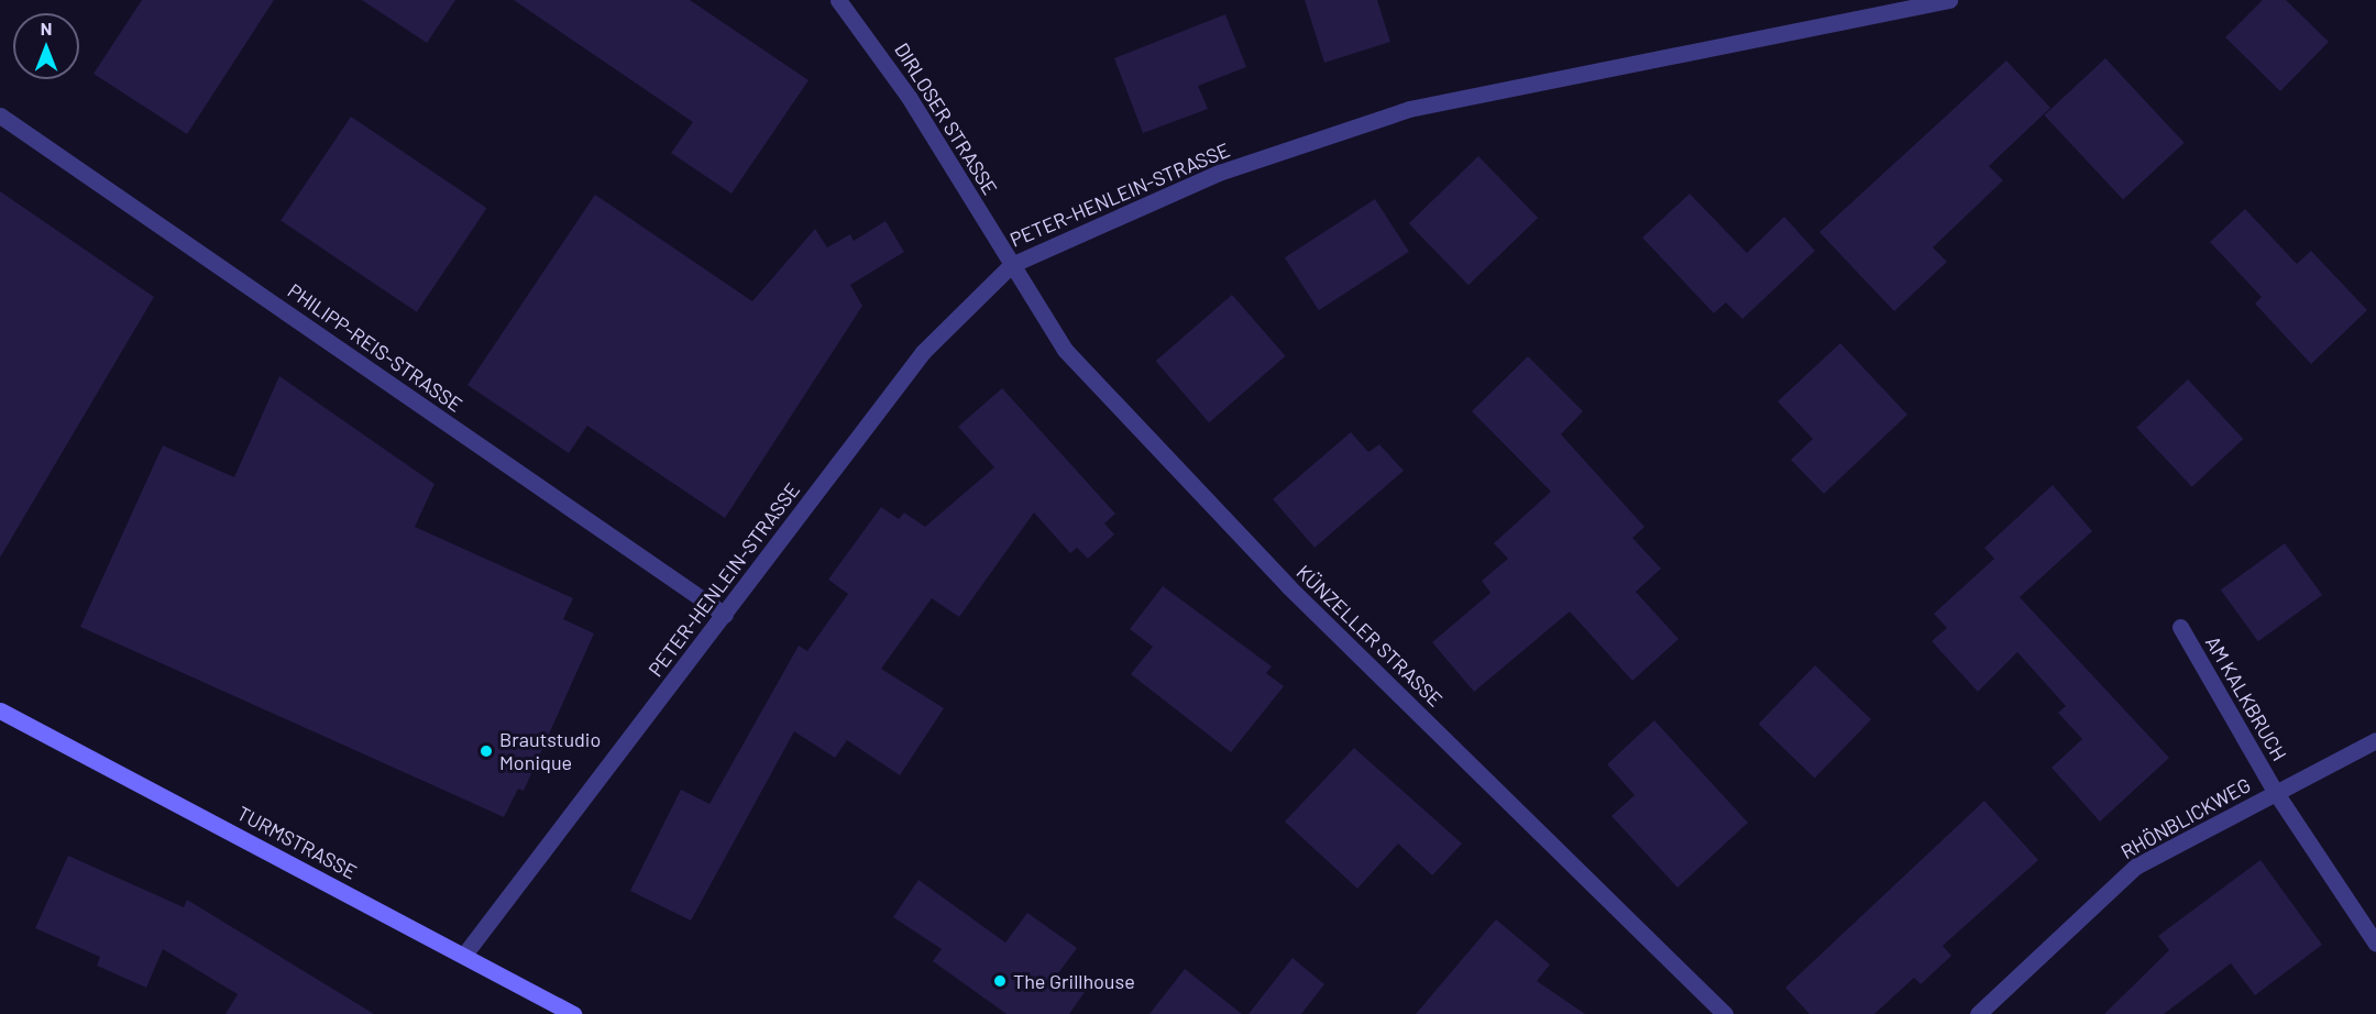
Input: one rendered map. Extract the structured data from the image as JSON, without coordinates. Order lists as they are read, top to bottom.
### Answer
{
  "streets": {
    "main road": ["TURMSTRASSE"],
    "street": [
      "DIRLOSER STRASSE",
      "PETER-HENLEIN-STRASSE",
      "PHILIPP-REIS-STRASSE",
      "KÜNZELLER STRASSE",
      "AM KALKBRUCH",
      "RHÖNBLICKWEG"
    ]
  },
  "crossings": [
    ["DIRLOSER STRASSE", "PETER-HENLEIN-STRASSE"],
    ["DIRLOSER STRASSE", "KÜNZELLER STRASSE"],
    ["PETER-HENLEIN-STRASSE", "PHILIPP-REIS-STRASSE"],
    ["PETER-HENLEIN-STRASSE", "KÜNZELLER STRASSE"],
    ["PETER-HENLEIN-STRASSE", "TURMSTRASSE"],
    ["AM KALKBRUCH", "RHÖNBLICKWEG"]
  ],
  "places": ["Brautstudio Monique", "The Grillhouse"],
  "north": "top"
}
